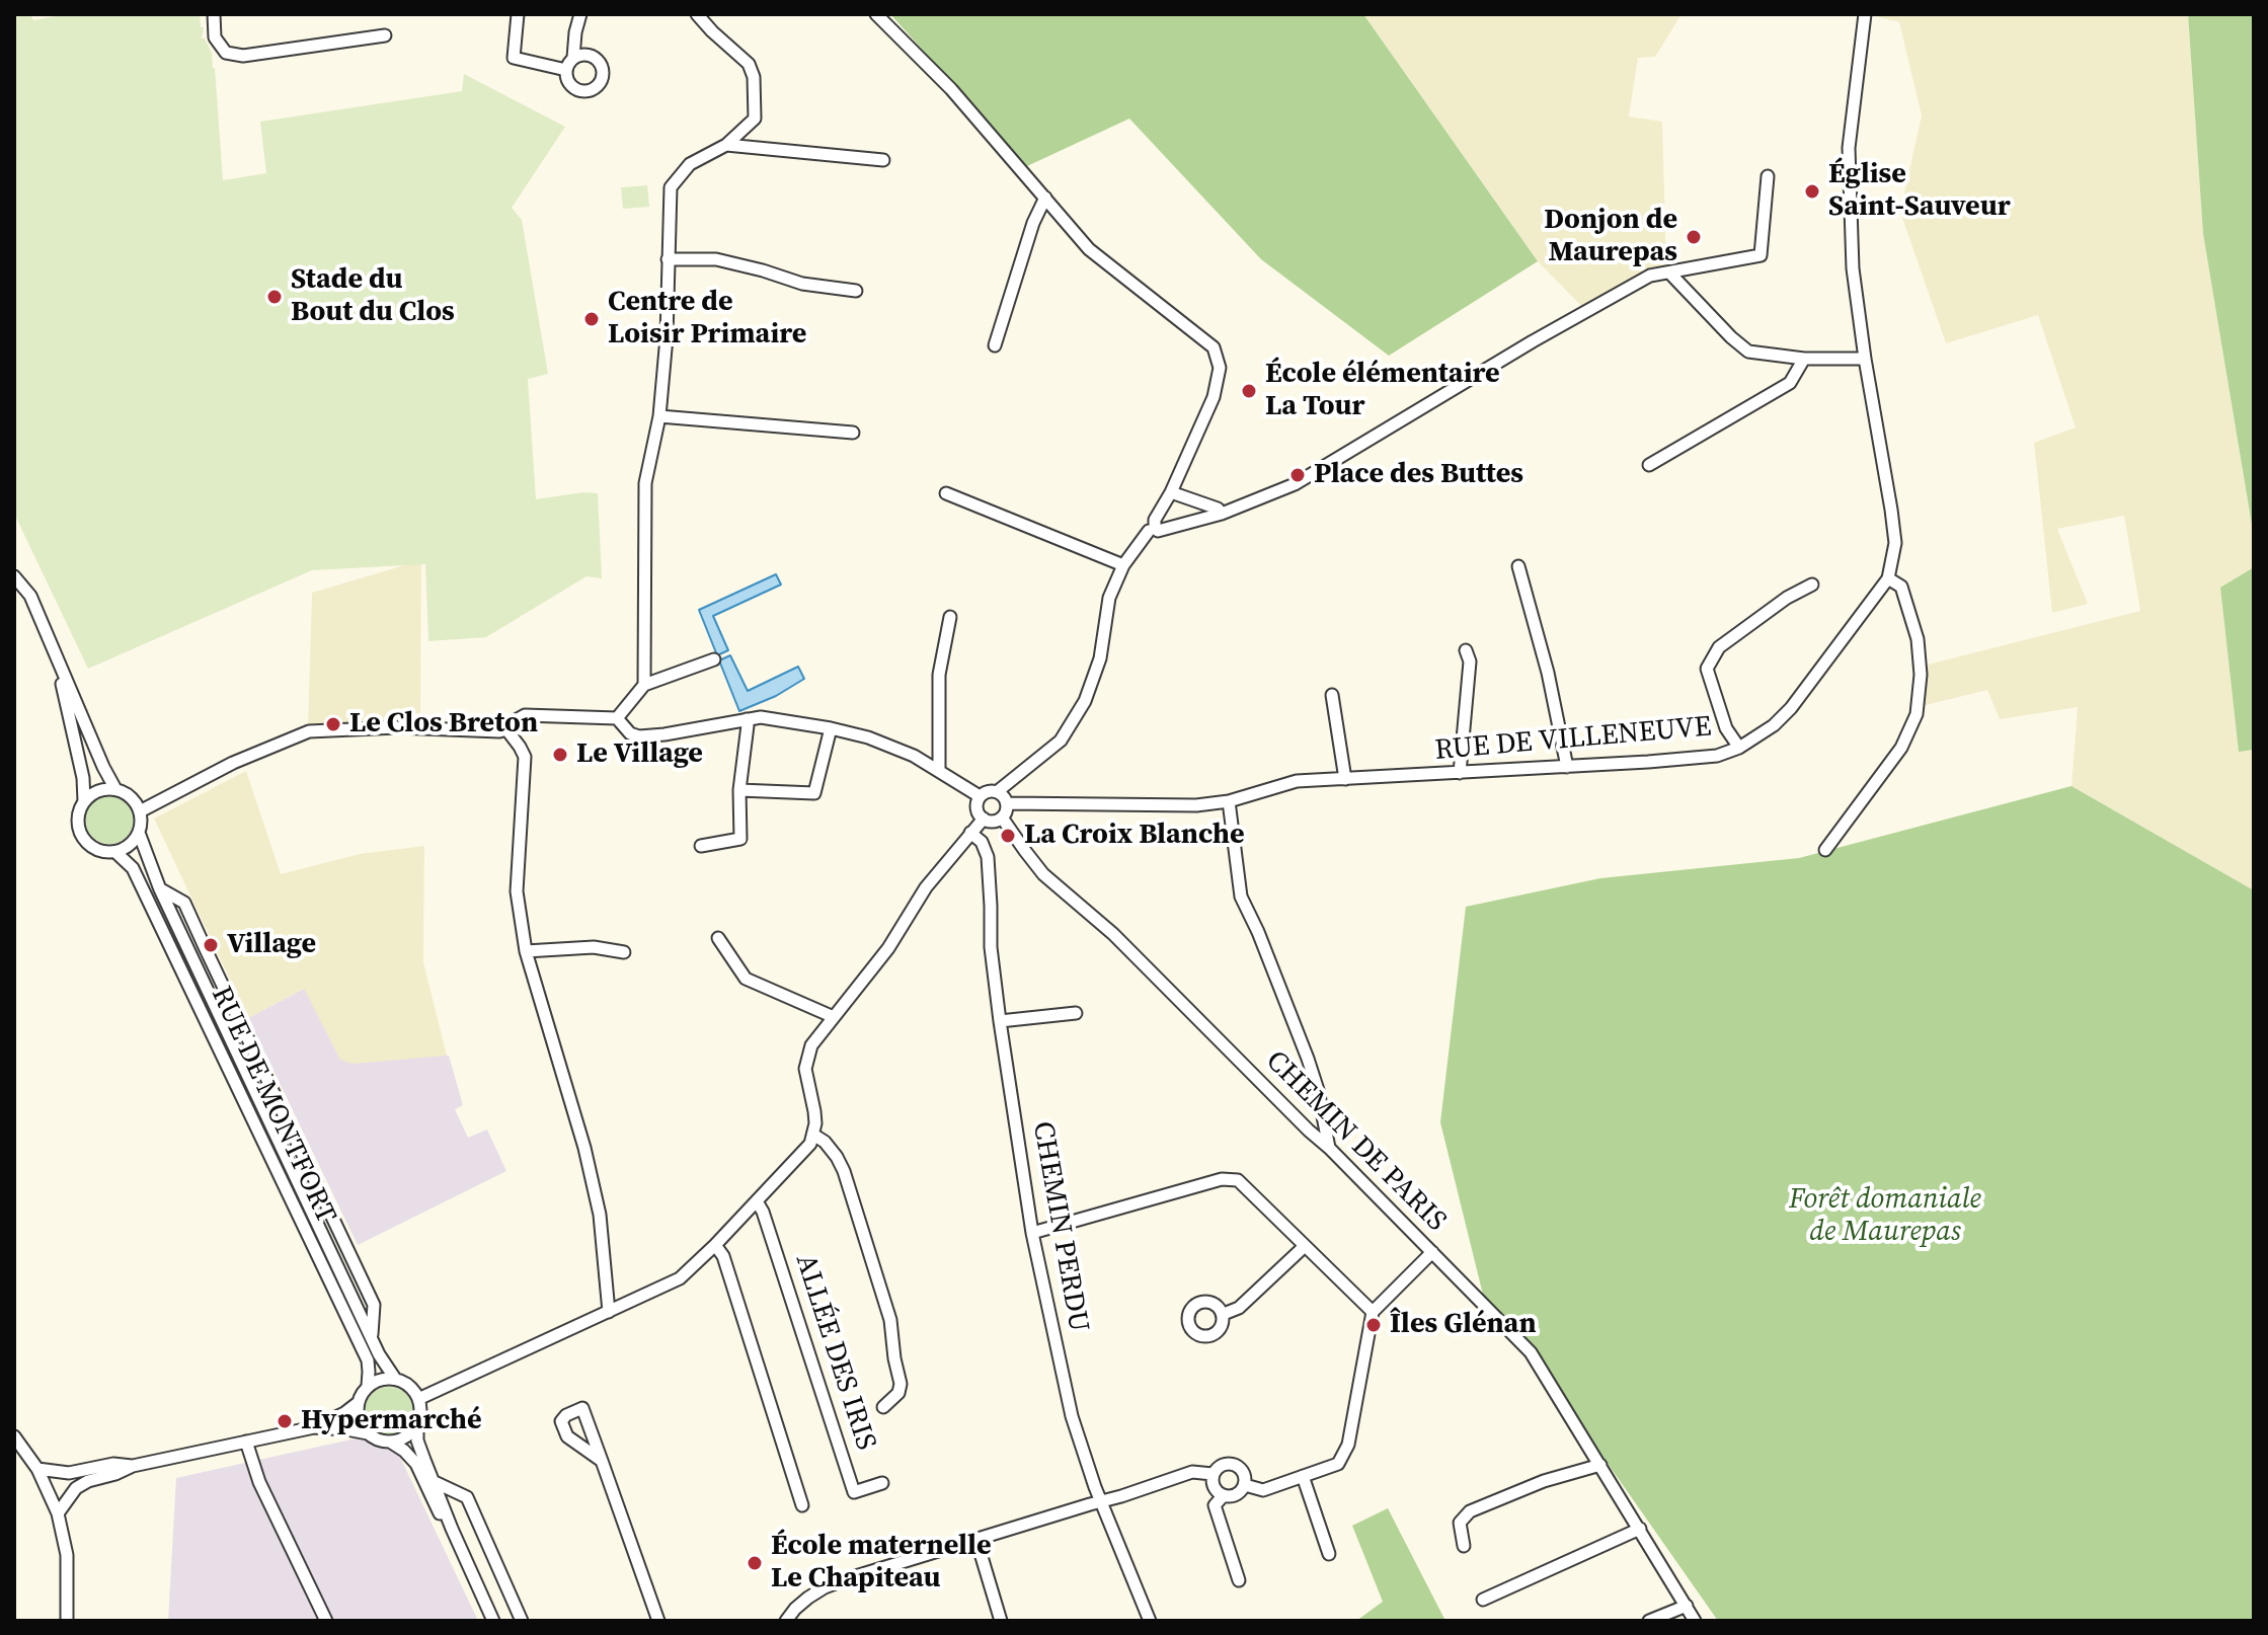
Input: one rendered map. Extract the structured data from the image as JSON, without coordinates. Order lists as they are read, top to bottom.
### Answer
{
  "streets": {
    "street": [
      "RUE DE VILLENEUVE",
      "RUE DE MONTFORT",
      "CHEMIN DE PARIS",
      "CHEMIN PERDU",
      "ALLÉE DES IRIS"
    ]
  },
  "crossings": [
    ["RUE DE VILLENEUVE", "CHEMIN DE PARIS"]
  ],
  "parks": ["Forêt domaniale de Maurepas"],
  "places": [
    "Église Saint-Sauveur",
    "Donjon de Maurepas",
    "Stade du Bout du Clos",
    "Centre de Loisir Primaire",
    "École élémentaire La Tour",
    "Place des Buttes",
    "Le Clos Breton",
    "Le Village",
    "La Croix Blanche",
    "Village",
    "Îles Glénan",
    "Hypermarché",
    "École maternelle Le Chapiteau"
  ]
}
